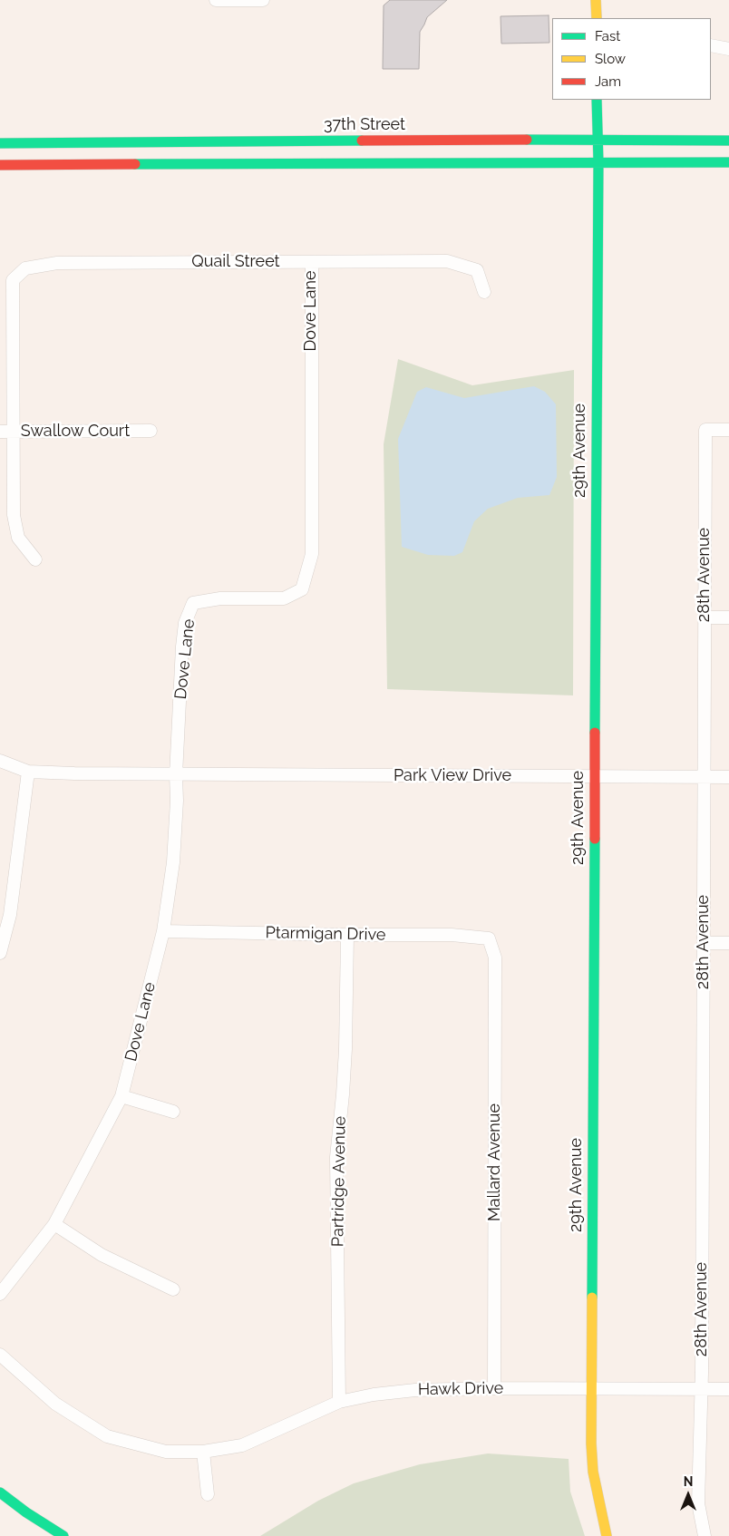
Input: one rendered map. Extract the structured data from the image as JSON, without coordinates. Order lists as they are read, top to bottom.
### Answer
{
  "streets": {
    "main road": ["37th Street", "29th Avenue"],
    "street": [
      "Quail Street",
      "Dove Lane",
      "Swallow Court",
      "28th Avenue",
      "Park View Drive",
      "Ptarmigan Drive",
      "Mallard Avenue",
      "Partridge Avenue",
      "Hawk Drive"
    ]
  },
  "crossings": [
    ["37th Street", "29th Avenue"],
    ["Quail Street", "Dove Lane"],
    ["Quail Street", "Swallow Court"],
    ["Dove Lane", "Park View Drive"],
    ["Dove Lane", "Ptarmigan Drive"],
    ["29th Avenue", "Park View Drive"],
    ["29th Avenue", "Hawk Drive"],
    ["28th Avenue", "Park View Drive"],
    ["28th Avenue", "Hawk Drive"],
    ["Ptarmigan Drive", "Mallard Avenue"],
    ["Ptarmigan Drive", "Partridge Avenue"],
    ["Mallard Avenue", "Hawk Drive"],
    ["Partridge Avenue", "Hawk Drive"]
  ],
  "legend": ["Fast", "Slow", "Jam"],
  "north": "top"
}
